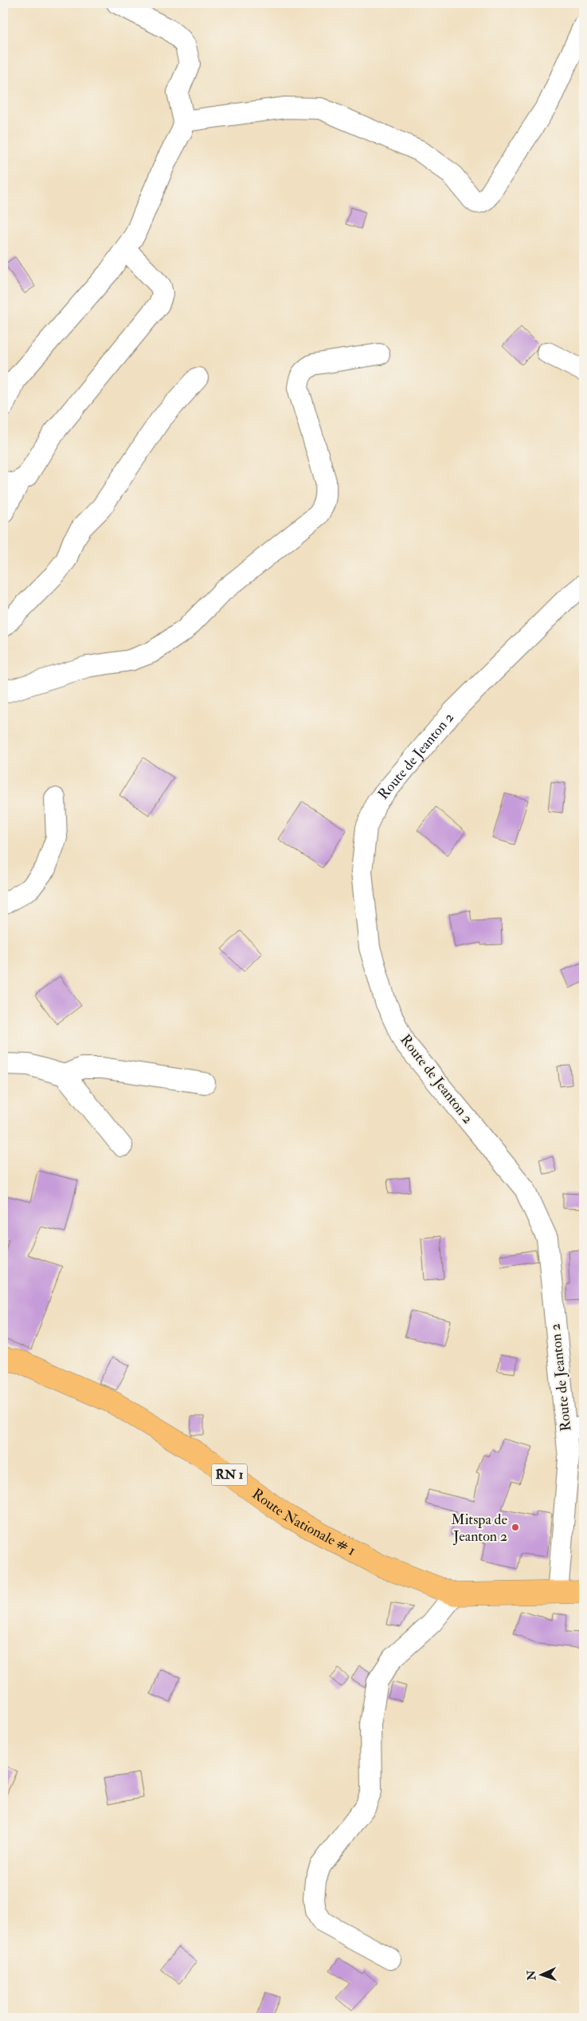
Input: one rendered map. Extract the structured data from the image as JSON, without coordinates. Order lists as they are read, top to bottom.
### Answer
{
  "streets": {
    "main road": ["RN 1", "Route Nationale # 1"],
    "street": ["Route de Jeanton 2"]
  },
  "crossings": [
    ["Route de Jeanton 2", "Route Nationale # 1"]
  ],
  "places": ["Mitspa de Jeanton 2"],
  "north": "left"
}
